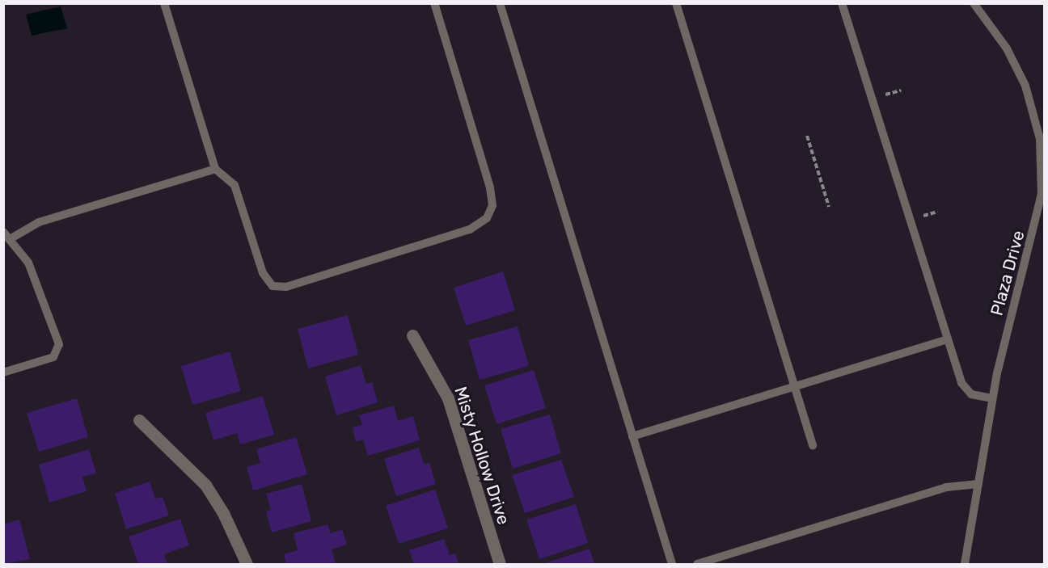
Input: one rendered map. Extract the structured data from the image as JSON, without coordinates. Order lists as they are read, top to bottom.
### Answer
{
  "streets": {
    "street": ["Misty Hollow Drive"],
    "lane": ["Plaza Drive"]
  }
}
